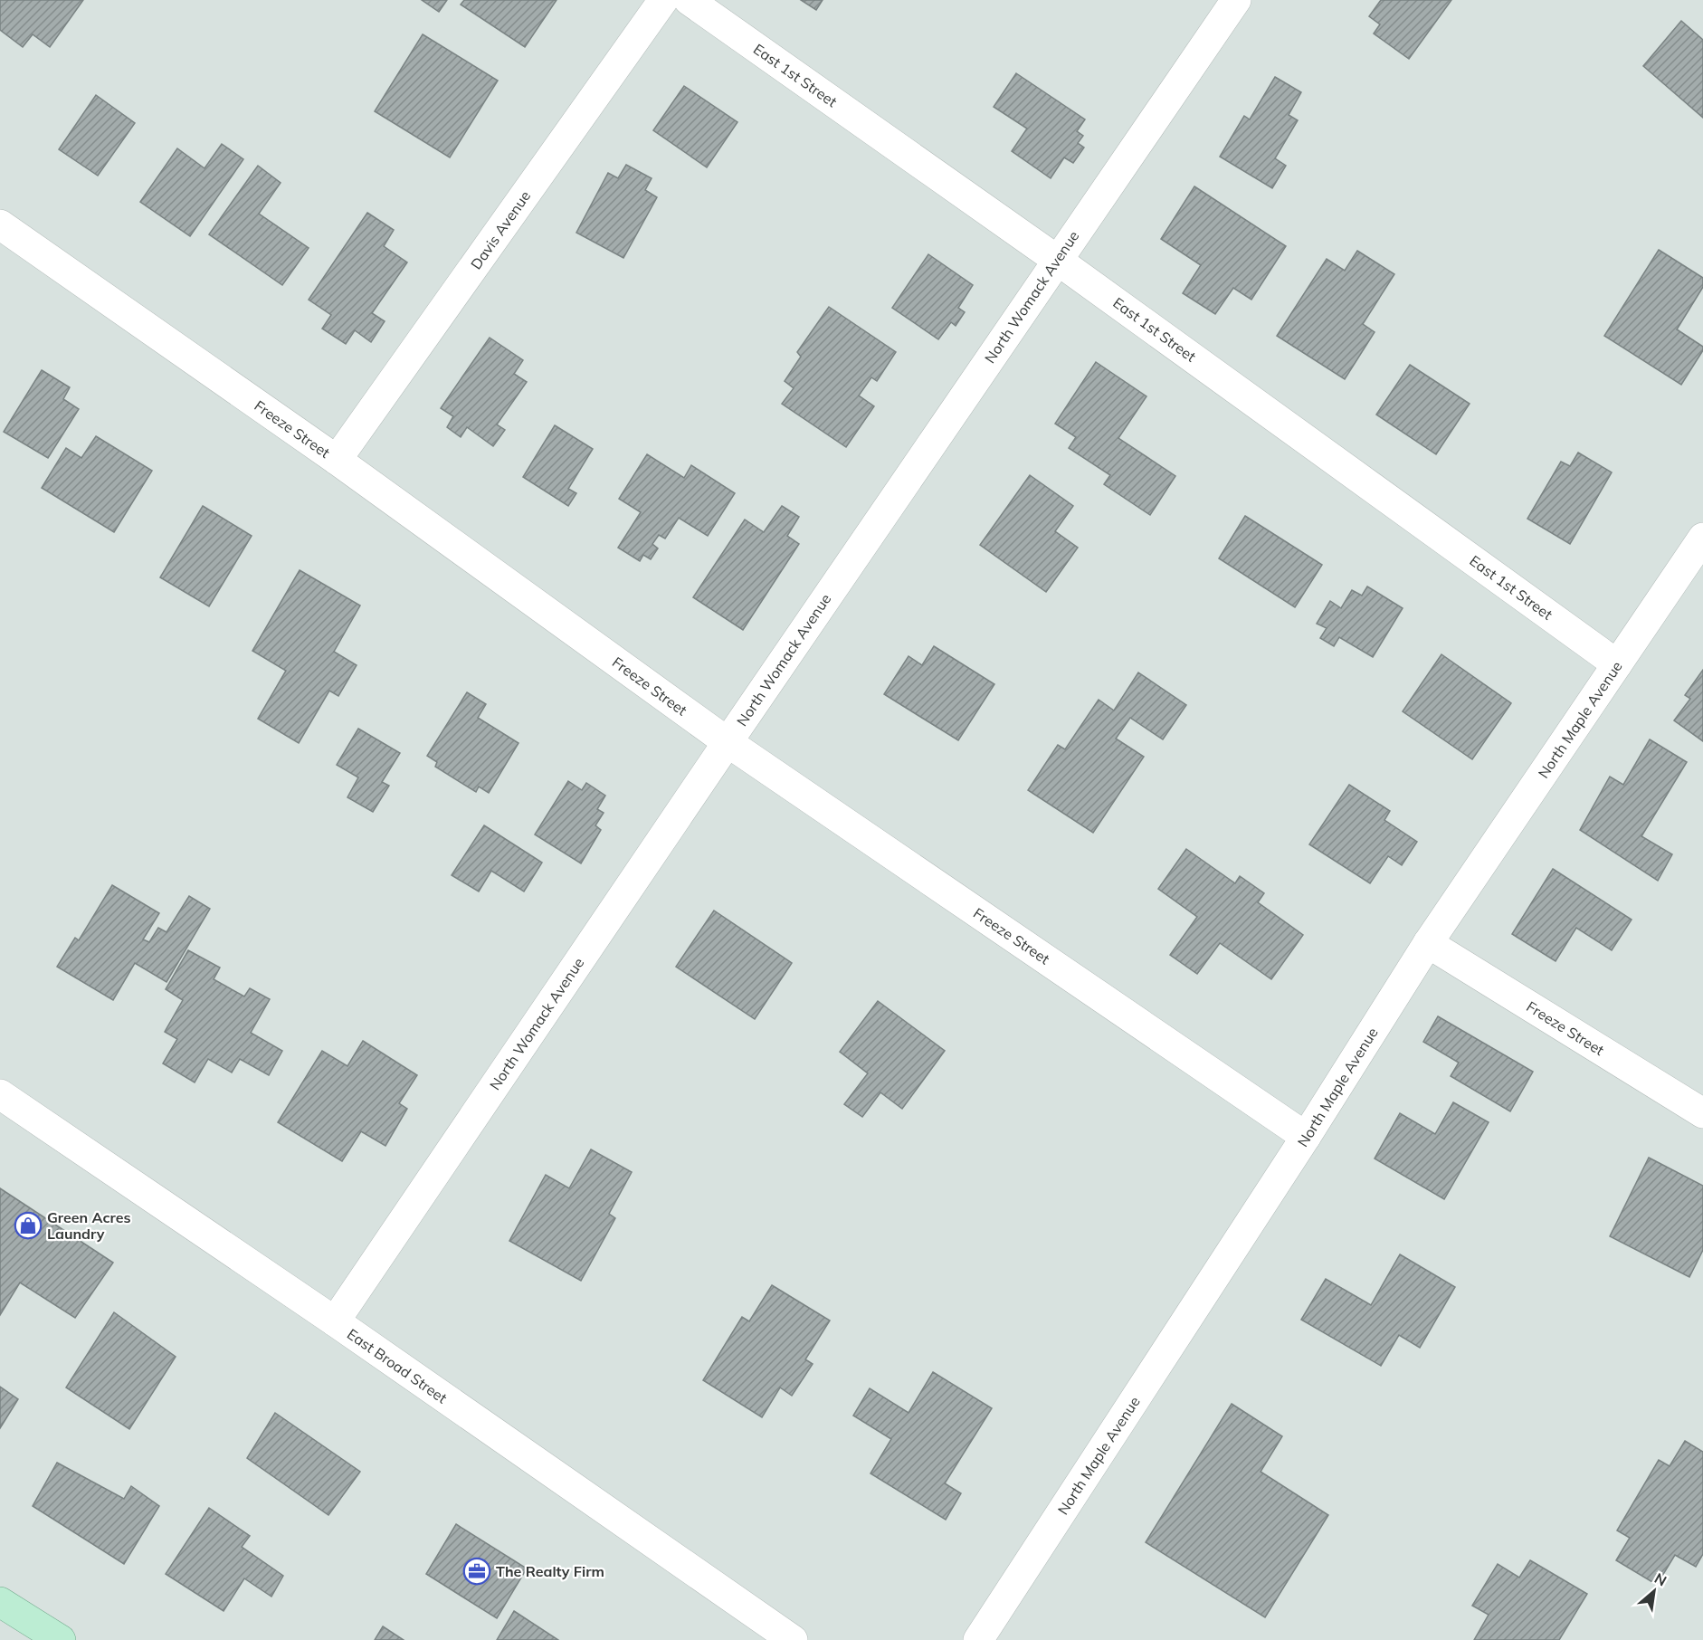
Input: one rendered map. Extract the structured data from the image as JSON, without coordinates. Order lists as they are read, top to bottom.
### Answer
{
  "streets": {
    "street": [
      "East 1st Street",
      "Davis Avenue",
      "North Womack Avenue",
      "Freeze Street",
      "North Maple Avenue",
      "East Broad Street"
    ]
  },
  "crossings": [
    ["East 1st Street", "North Womack Avenue"],
    ["East 1st Street", "North Maple Avenue"],
    ["Davis Avenue", "Freeze Street"],
    ["North Womack Avenue", "Freeze Street"],
    ["North Womack Avenue", "East Broad Street"],
    ["Freeze Street", "North Maple Avenue"]
  ],
  "places": {
    "shop": ["Green Acres Laundry"],
    "office": ["The Realty Firm"]
  },
  "north": "top right"
}
